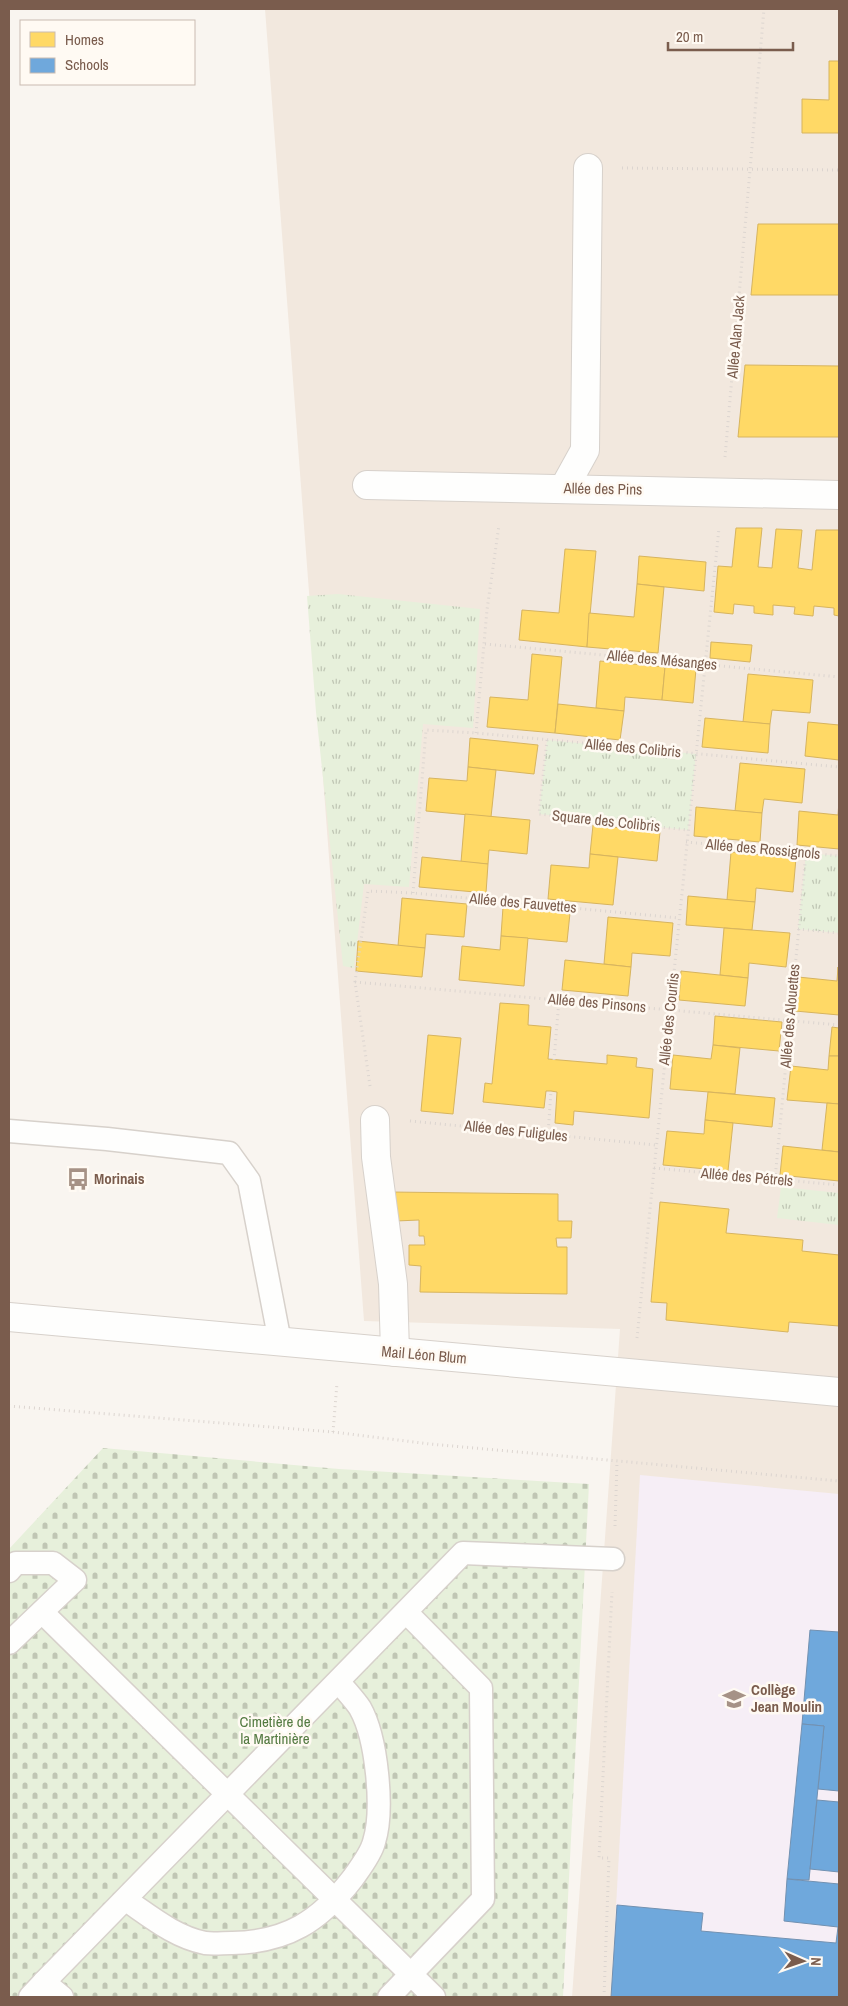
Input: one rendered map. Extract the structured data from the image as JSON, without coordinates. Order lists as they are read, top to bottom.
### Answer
{
  "streets": {
    "street": ["Allée des Pins", "Mail Léon Blum"],
    "path": [
      "Allée Alan Jack",
      "Allée des Mésanges",
      "Allée des Colibris",
      "Square des Colibris",
      "Allée des Rossignols",
      "Allée des Fauvettes",
      "Allée des Pinsons",
      "Allée des Alouettes",
      "Allée des Courlis",
      "Allée des Fuligules",
      "Allée des Pétrels"
    ]
  },
  "crossings": [
    ["Allée Alan Jack", "Allée des Pins"],
    ["Allée Alan Jack", "Allée des Mésanges"],
    ["Allée Alan Jack", "Allée des Courlis"],
    ["Allée des Mésanges", "Allée des Courlis"],
    ["Allée des Colibris", "Square des Colibris"],
    ["Allée des Colibris", "Allée des Fauvettes"],
    ["Allée des Colibris", "Allée des Courlis"],
    ["Square des Colibris", "Allée des Courlis"],
    ["Allée des Rossignols", "Allée des Alouettes"],
    ["Allée des Rossignols", "Allée des Courlis"],
    ["Allée des Fauvettes", "Allée des Pinsons"],
    ["Allée des Fauvettes", "Allée des Courlis"],
    ["Allée des Pinsons", "Allée des Alouettes"],
    ["Allée des Pinsons", "Allée des Courlis"],
    ["Allée des Alouettes", "Allée des Pétrels"],
    ["Allée des Courlis", "Allée des Fuligules"],
    ["Allée des Courlis", "Allée des Pétrels"],
    ["Allée des Courlis", "Mail Léon Blum"]
  ],
  "parks": ["Cimetière de la Martinière"],
  "places": {
    "bus stop": ["Morinais"],
    "school or university": ["Collège Jean Moulin"]
  },
  "legend": ["Homes", "Schools"],
  "scale_bar": "20 m",
  "north": "right"
}
